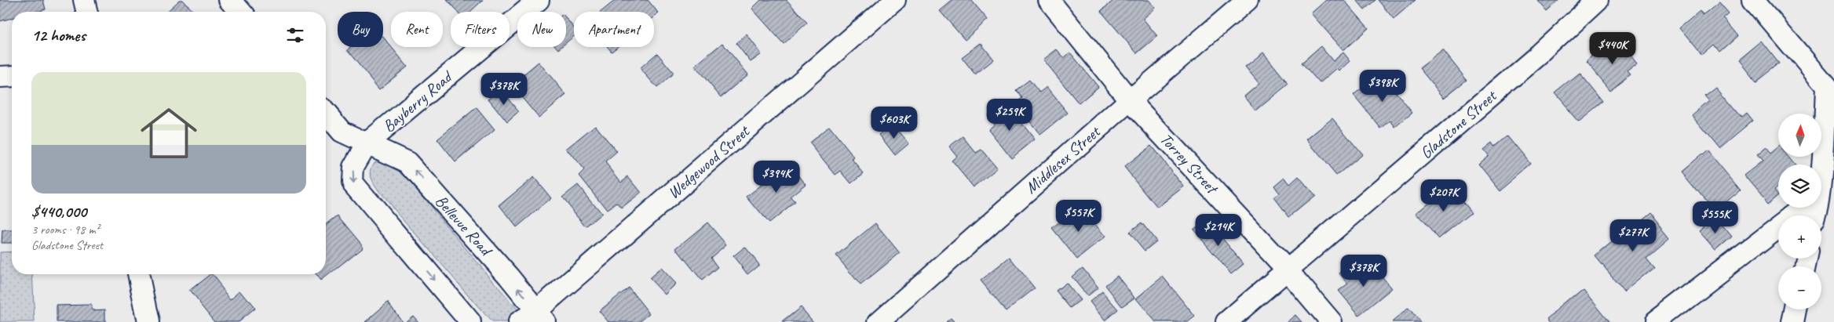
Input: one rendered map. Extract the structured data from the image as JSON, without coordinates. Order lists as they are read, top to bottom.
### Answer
{
  "streets": {
    "street": [
      "Bayberry Road",
      "Gladstone Street",
      "Middlesex Street",
      "Wedgewood Street",
      "Torrey Street",
      "Bellevue Road"
    ]
  },
  "crossings": [
    ["Bayberry Road", "Bellevue Road"],
    ["Gladstone Street", "Torrey Street"],
    ["Middlesex Street", "Torrey Street"],
    ["Wedgewood Street", "Bellevue Road"]
  ],
  "one_way": ["Bellevue Road"],
  "north": "top",
  "page": {
    "chip": [
      "Buy",
      "Rent",
      "Filters",
      "New",
      "Apartment"
    ],
    "heading": "12 homes",
    "price": [
      "$440K",
      "$398K",
      "$378K",
      "$259K",
      "$603K",
      "$394K",
      "$207K",
      "$557K",
      "$555K",
      "$214K",
      "$277K",
      "$378K"
    ],
    "list": [
      {
        "name": "$440,000",
        "note": "3 rooms · 98 m² · Gladstone Street"
      }
    ],
    "map_buttons": ["+", "−"]
  }
}
